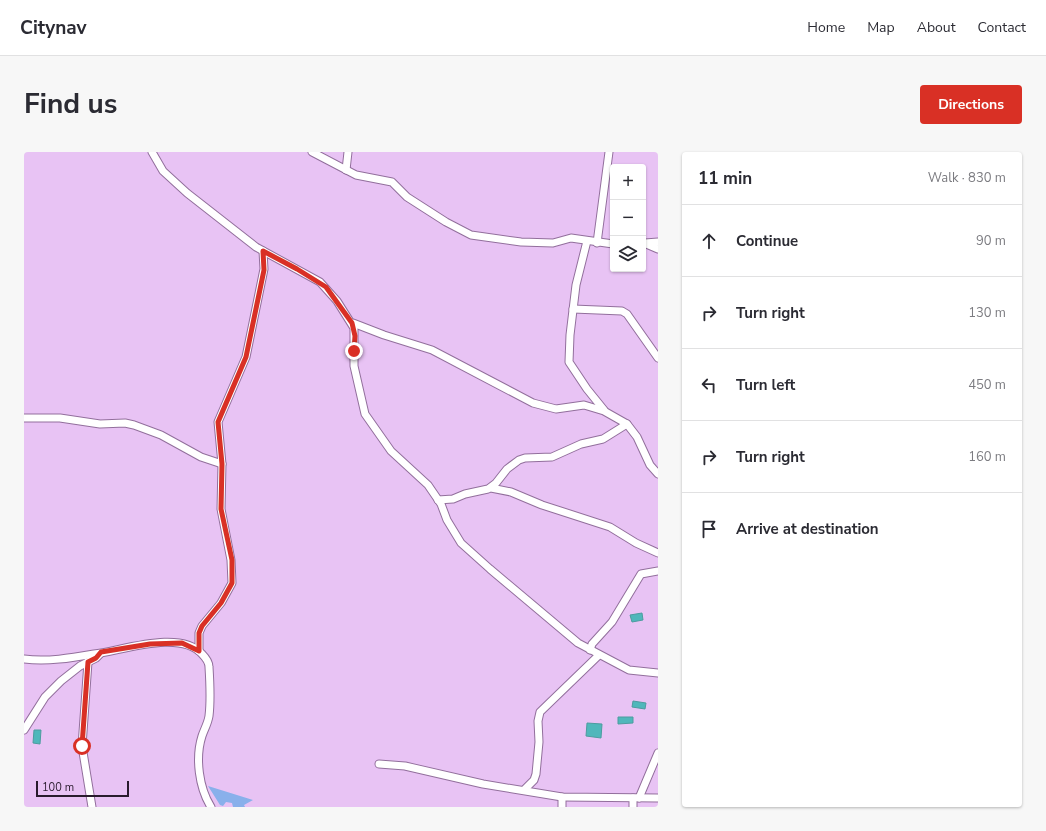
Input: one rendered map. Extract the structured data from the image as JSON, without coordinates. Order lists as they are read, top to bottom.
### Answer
{
  "scale_bar": "100 m",
  "page": {
    "header": "Citynav",
    "nav": [
      "Home",
      "Map",
      "About",
      "Contact"
    ],
    "title": "Find us",
    "buttons": "Directions",
    "heading": ["11 min", "Walk · 830 m"],
    "map_buttons": ["+", "−"],
    "list": [
      ["Continue", "90 m"],
      ["Turn right", "130 m"],
      ["Turn left", "450 m"],
      ["Turn right", "160 m"],
      "Arrive at destination"
    ],
    "scale": "100 m"
  }
}
